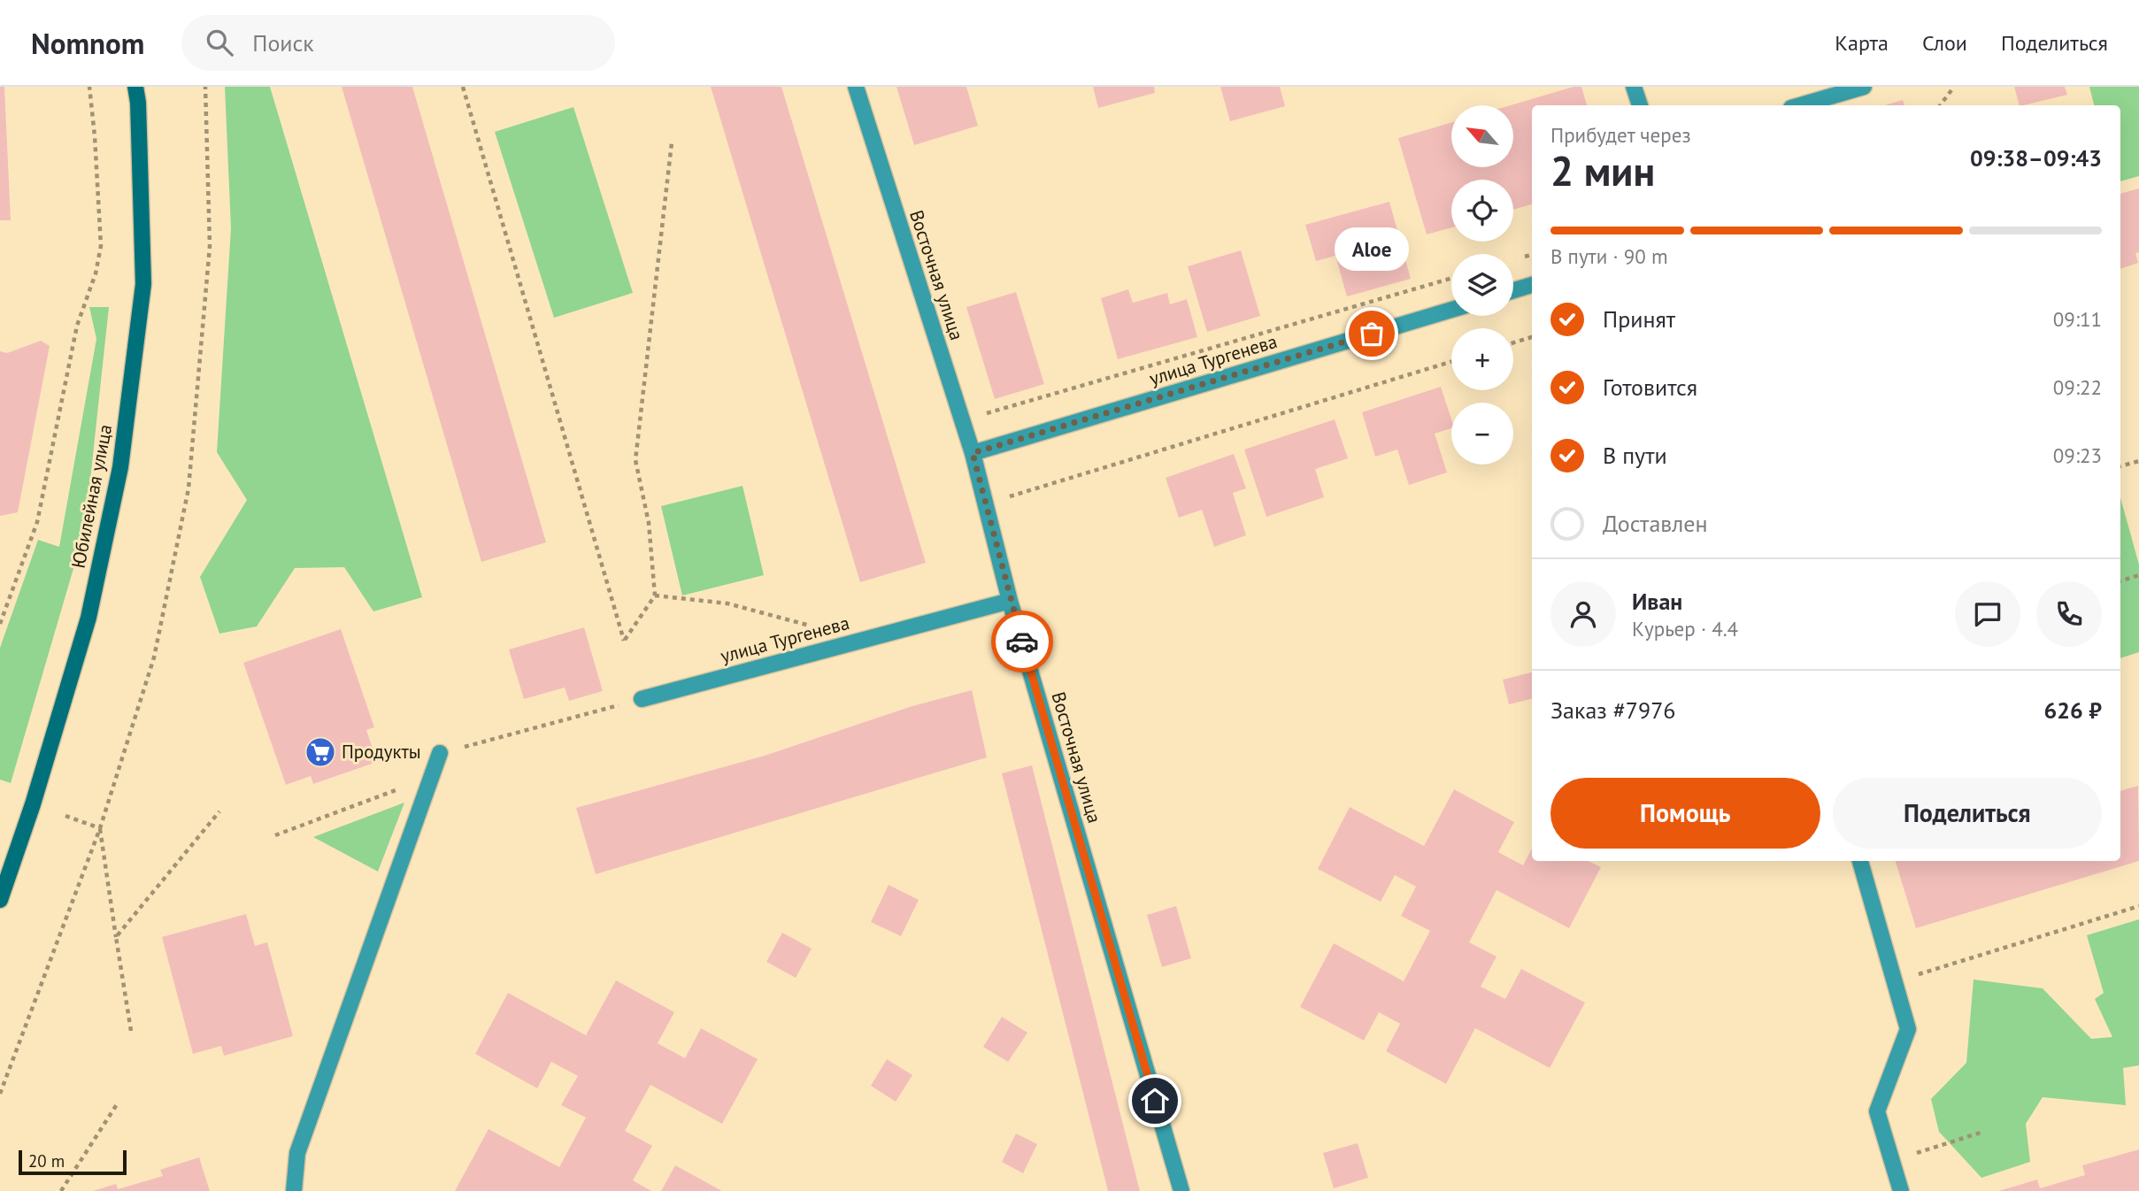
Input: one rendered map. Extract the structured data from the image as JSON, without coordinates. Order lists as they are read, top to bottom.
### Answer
{
  "streets": {
    "main road": ["Юбилейная улица"],
    "street": ["Восточная улица", "улица Тургенева"]
  },
  "crossings": [
    ["Восточная улица", "улица Тургенева"]
  ],
  "places": {
    "other": ["Aloe"],
    "supermarket": ["Продукты"]
  },
  "scale_bar": "20 m",
  "north": "top left",
  "page": {
    "header": "Nomnom",
    "search": "Поиск",
    "nav": ["Карта", "Слои", "Поделиться"],
    "map_buttons": ["+", "−"],
    "heading": ["2 мин", "Прибудет через", "09:38–09:43"],
    "panel": [
      "Иван",
      "Курьер · 4.4",
      "Заказ #7976",
      "626 ₽"
    ],
    "bar": "В пути · 90 m",
    "bubble": "Aloe",
    "list": [
      ["Принят", "09:11"],
      ["Готовится", "09:22"],
      ["В пути", "09:23"],
      "Доставлен"
    ],
    "buttons": ["Помощь", "Поделиться"],
    "scale": "20 m"
  }
}
